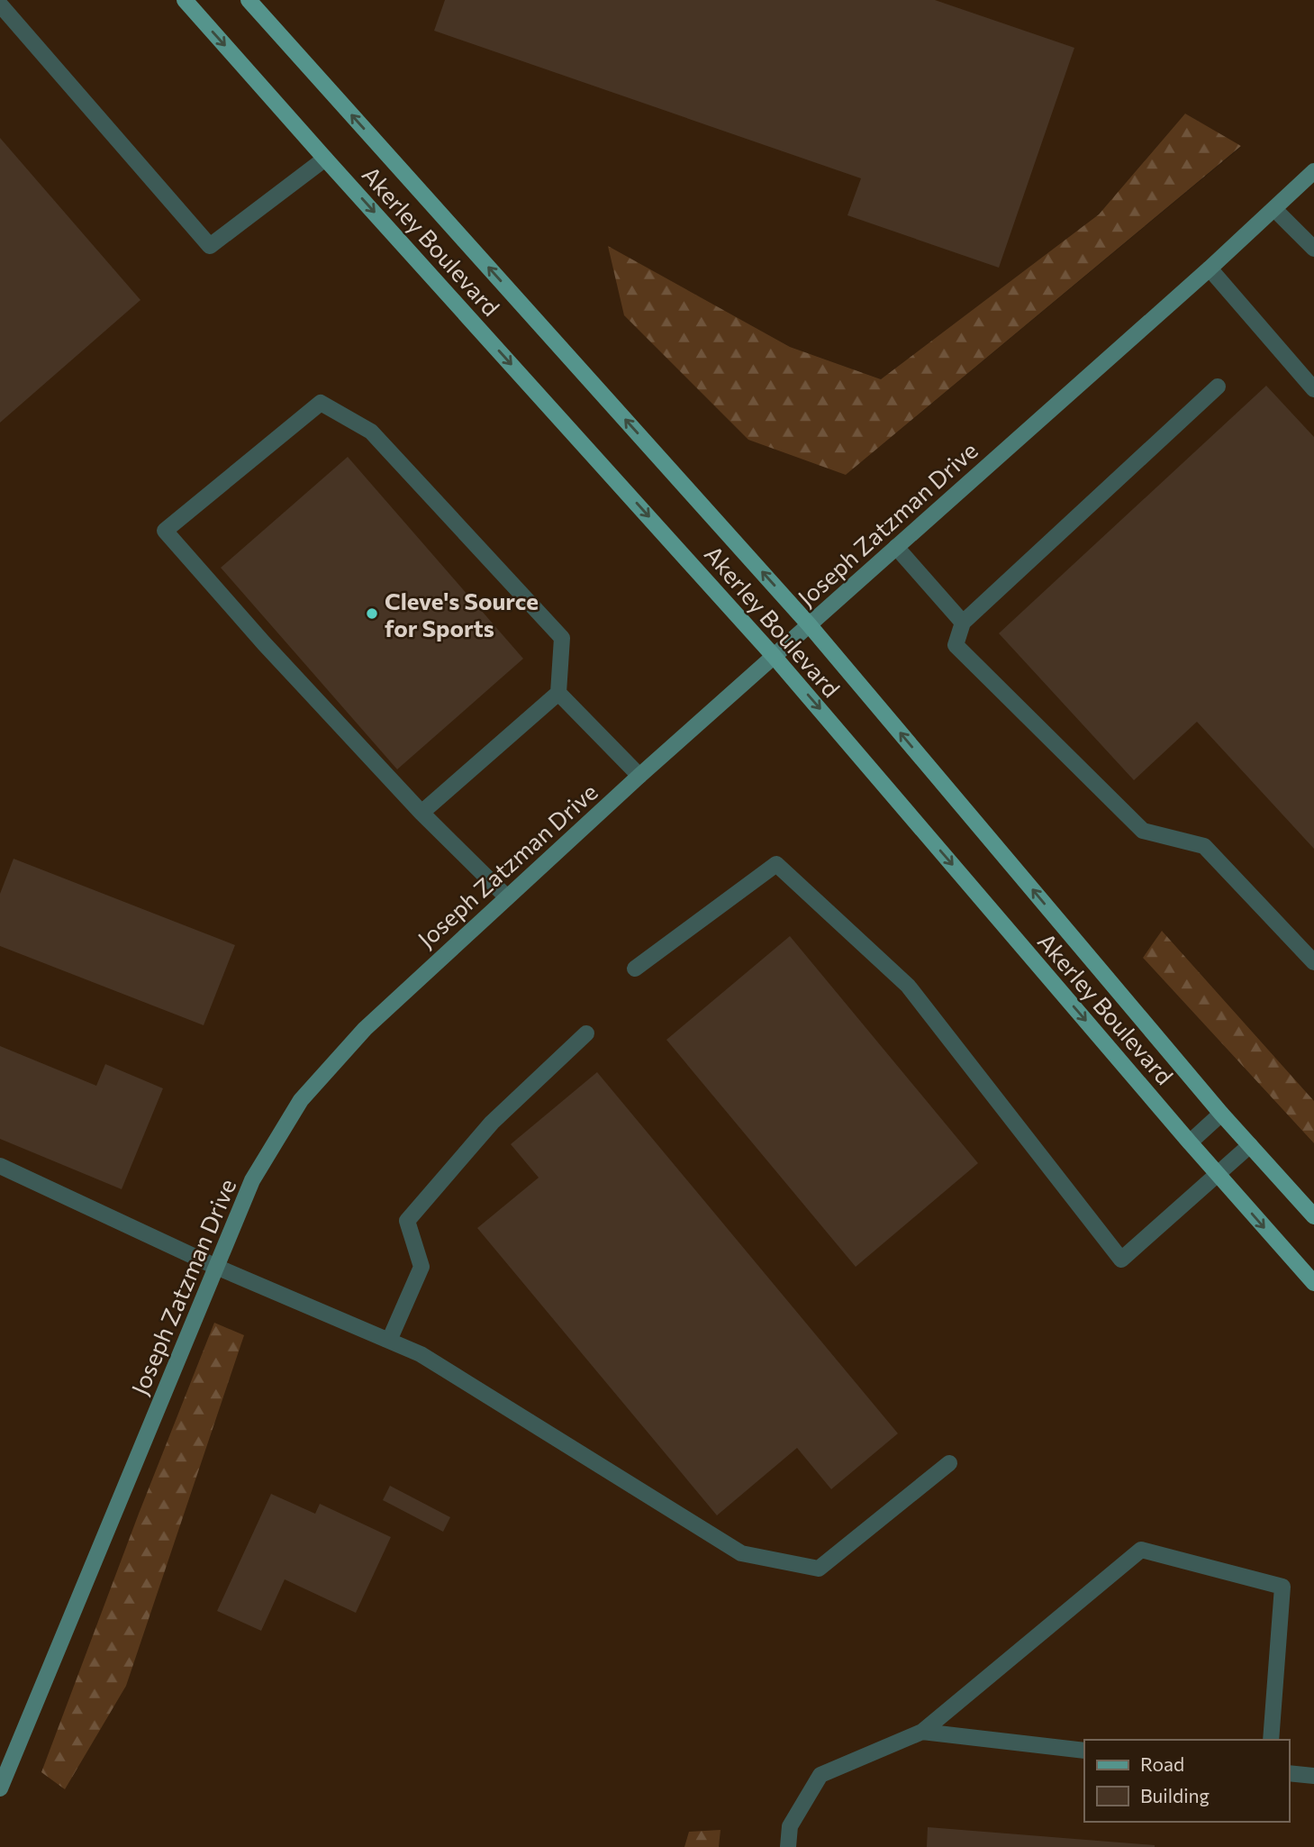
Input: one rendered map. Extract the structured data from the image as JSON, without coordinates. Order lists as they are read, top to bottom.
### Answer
{
  "streets": {
    "main road": ["Akerley Boulevard"],
    "street": ["Joseph Zatzman Drive"]
  },
  "crossings": [
    ["Akerley Boulevard", "Joseph Zatzman Drive"]
  ],
  "places": ["Cleve's Source for Sports"],
  "legend": ["Road", "Building"]
}
